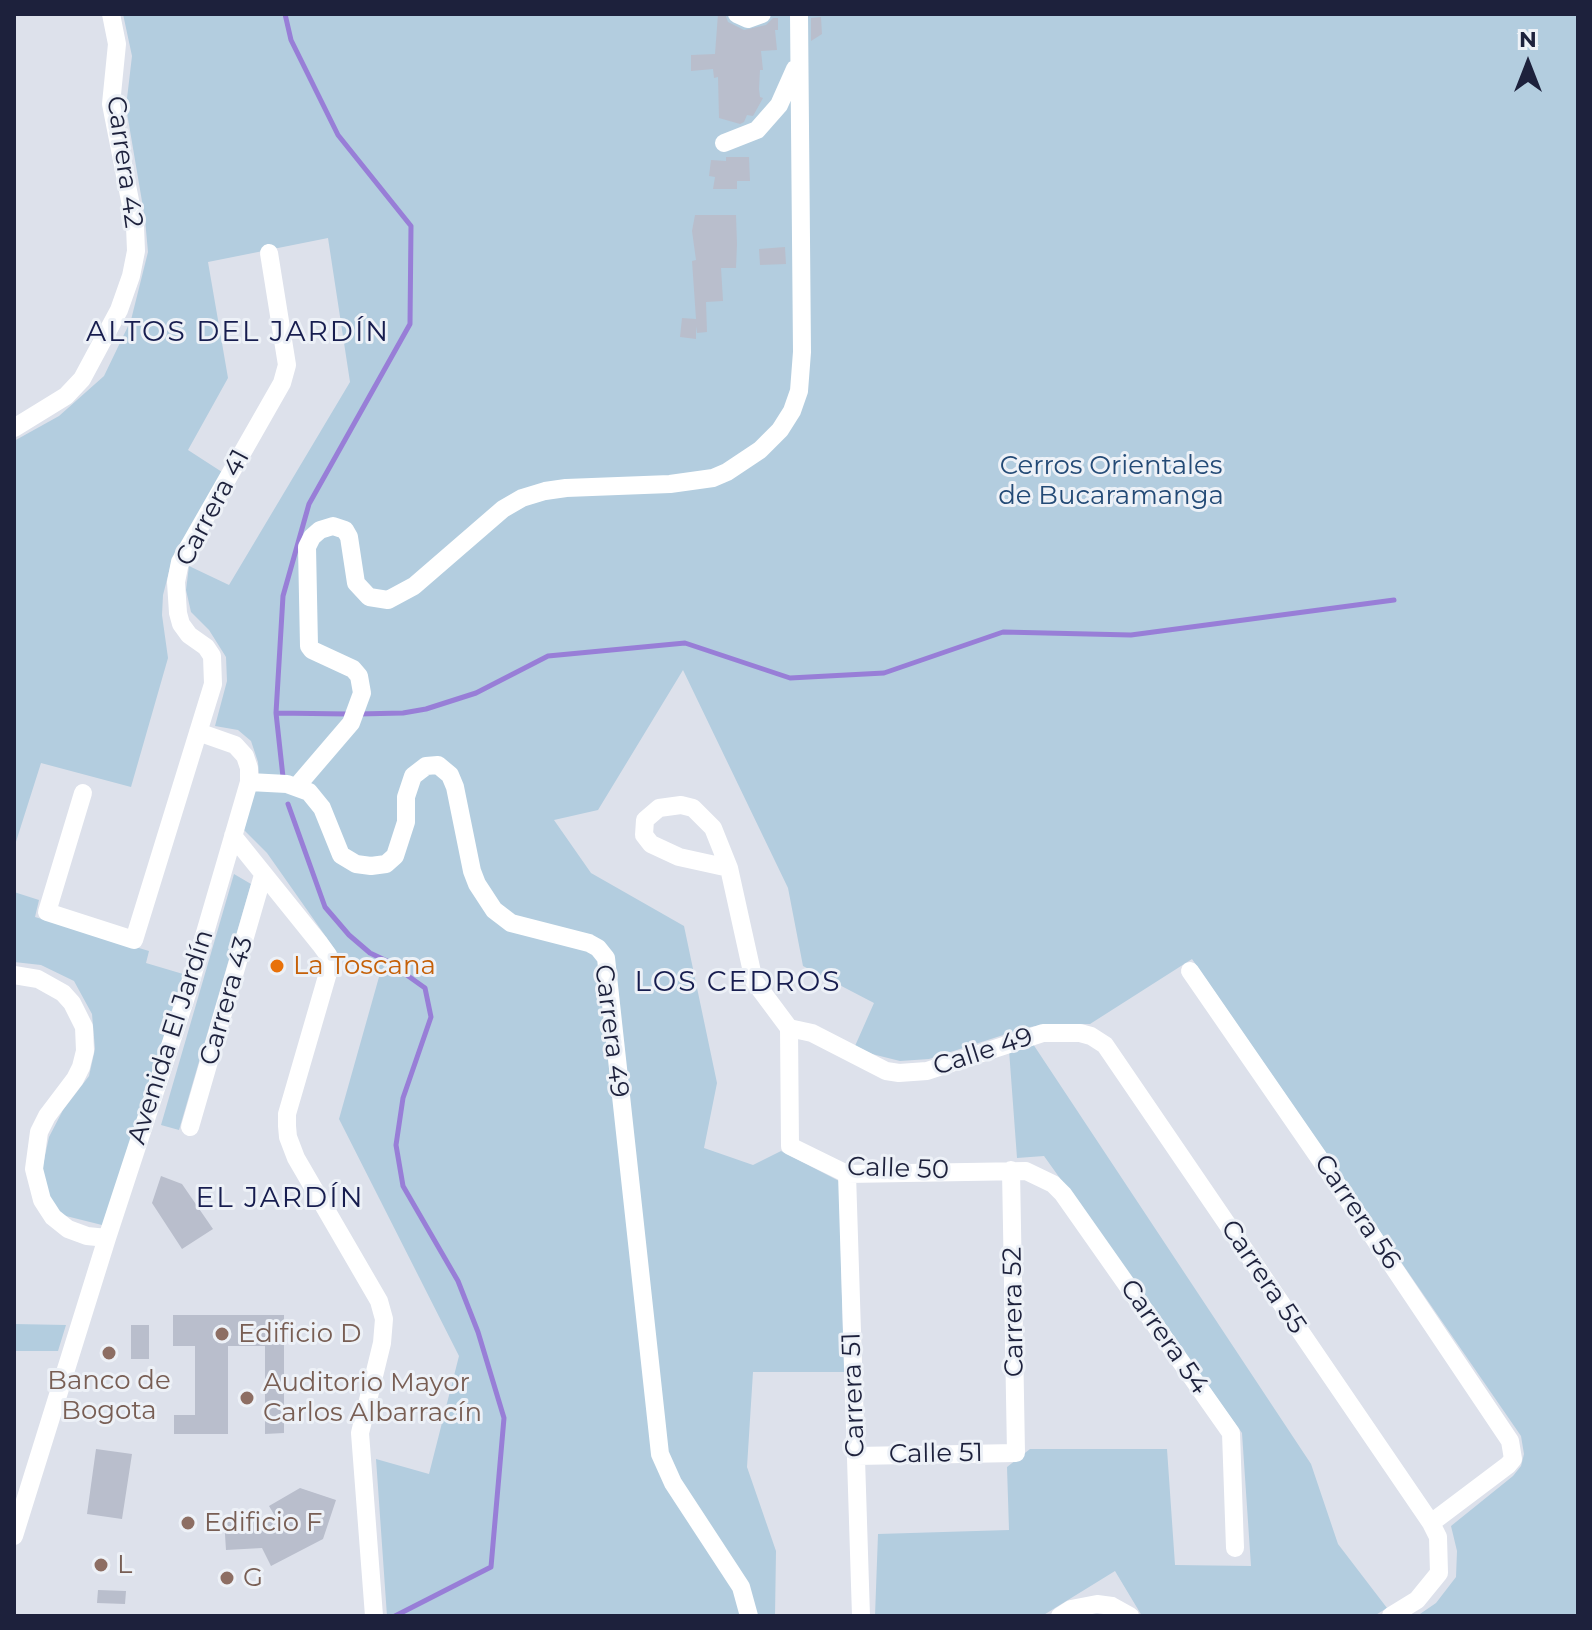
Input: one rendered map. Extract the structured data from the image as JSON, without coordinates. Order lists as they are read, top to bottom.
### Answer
{
  "streets": {
    "street": [
      "Carrera 42",
      "Carrera 41",
      "Carrera 43",
      "Carrera 49",
      "Avenida El Jardín",
      "Calle 49",
      "Calle 50",
      "Carrera 56",
      "Carrera 55",
      "Carrera 52",
      "Carrera 54",
      "Carrera 51",
      "Calle 51"
    ]
  },
  "crossings": [
    ["Calle 49", "Calle 50"],
    ["Calle 49", "Carrera 55"],
    ["Calle 50", "Carrera 52"],
    ["Calle 50", "Carrera 54"],
    ["Calle 50", "Carrera 51"],
    ["Carrera 56", "Carrera 55"],
    ["Carrera 52", "Carrera 54"],
    ["Carrera 52", "Calle 51"],
    ["Carrera 51", "Calle 51"]
  ],
  "districts": ["ALTOS DEL JARDÍN", "LOS CEDROS", "EL JARDÍN"],
  "parks": ["Cerros Orientales de Bucaramanga"],
  "places": [
    "La Toscana",
    "Edificio D",
    "Banco de Bogota",
    "Auditorio Mayor Carlos Albarracín",
    "Edificio F",
    "L",
    "G"
  ],
  "north": "top"
}
